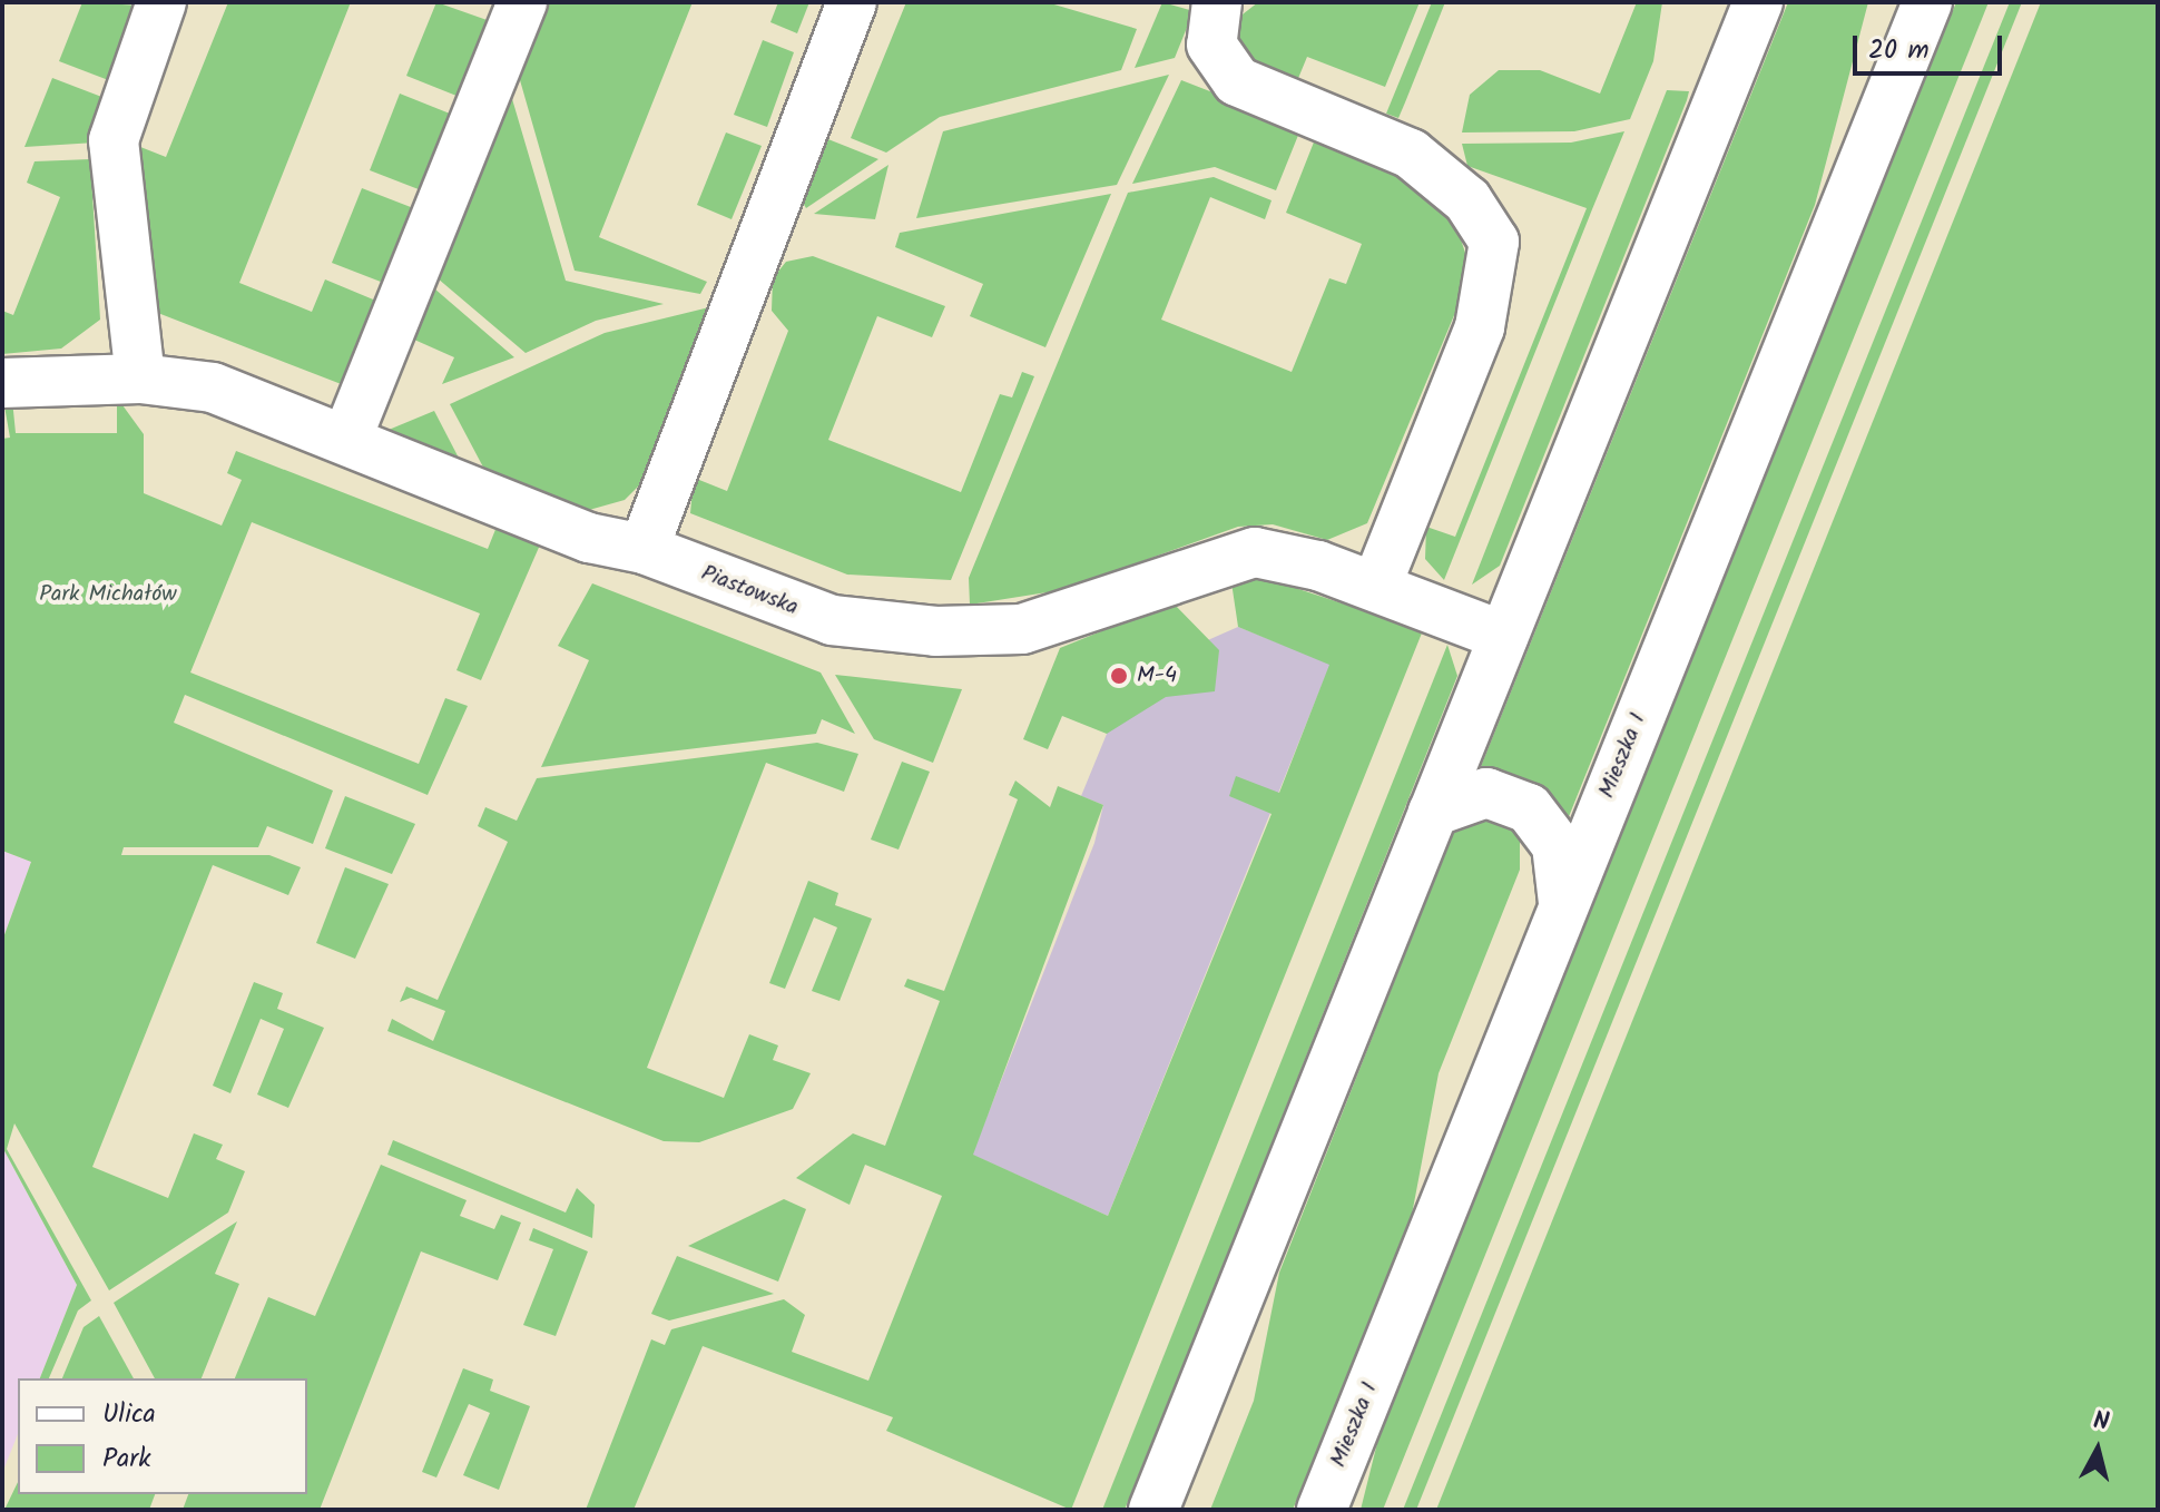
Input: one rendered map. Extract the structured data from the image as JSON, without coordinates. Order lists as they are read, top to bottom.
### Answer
{
  "streets": {
    "street": ["Piastowska", "Mieszka I"]
  },
  "parks": ["Park Michałów"],
  "places": ["M-4"],
  "legend": ["Ulica", "Park"],
  "scale_bar": "20 m",
  "north": "top"
}
